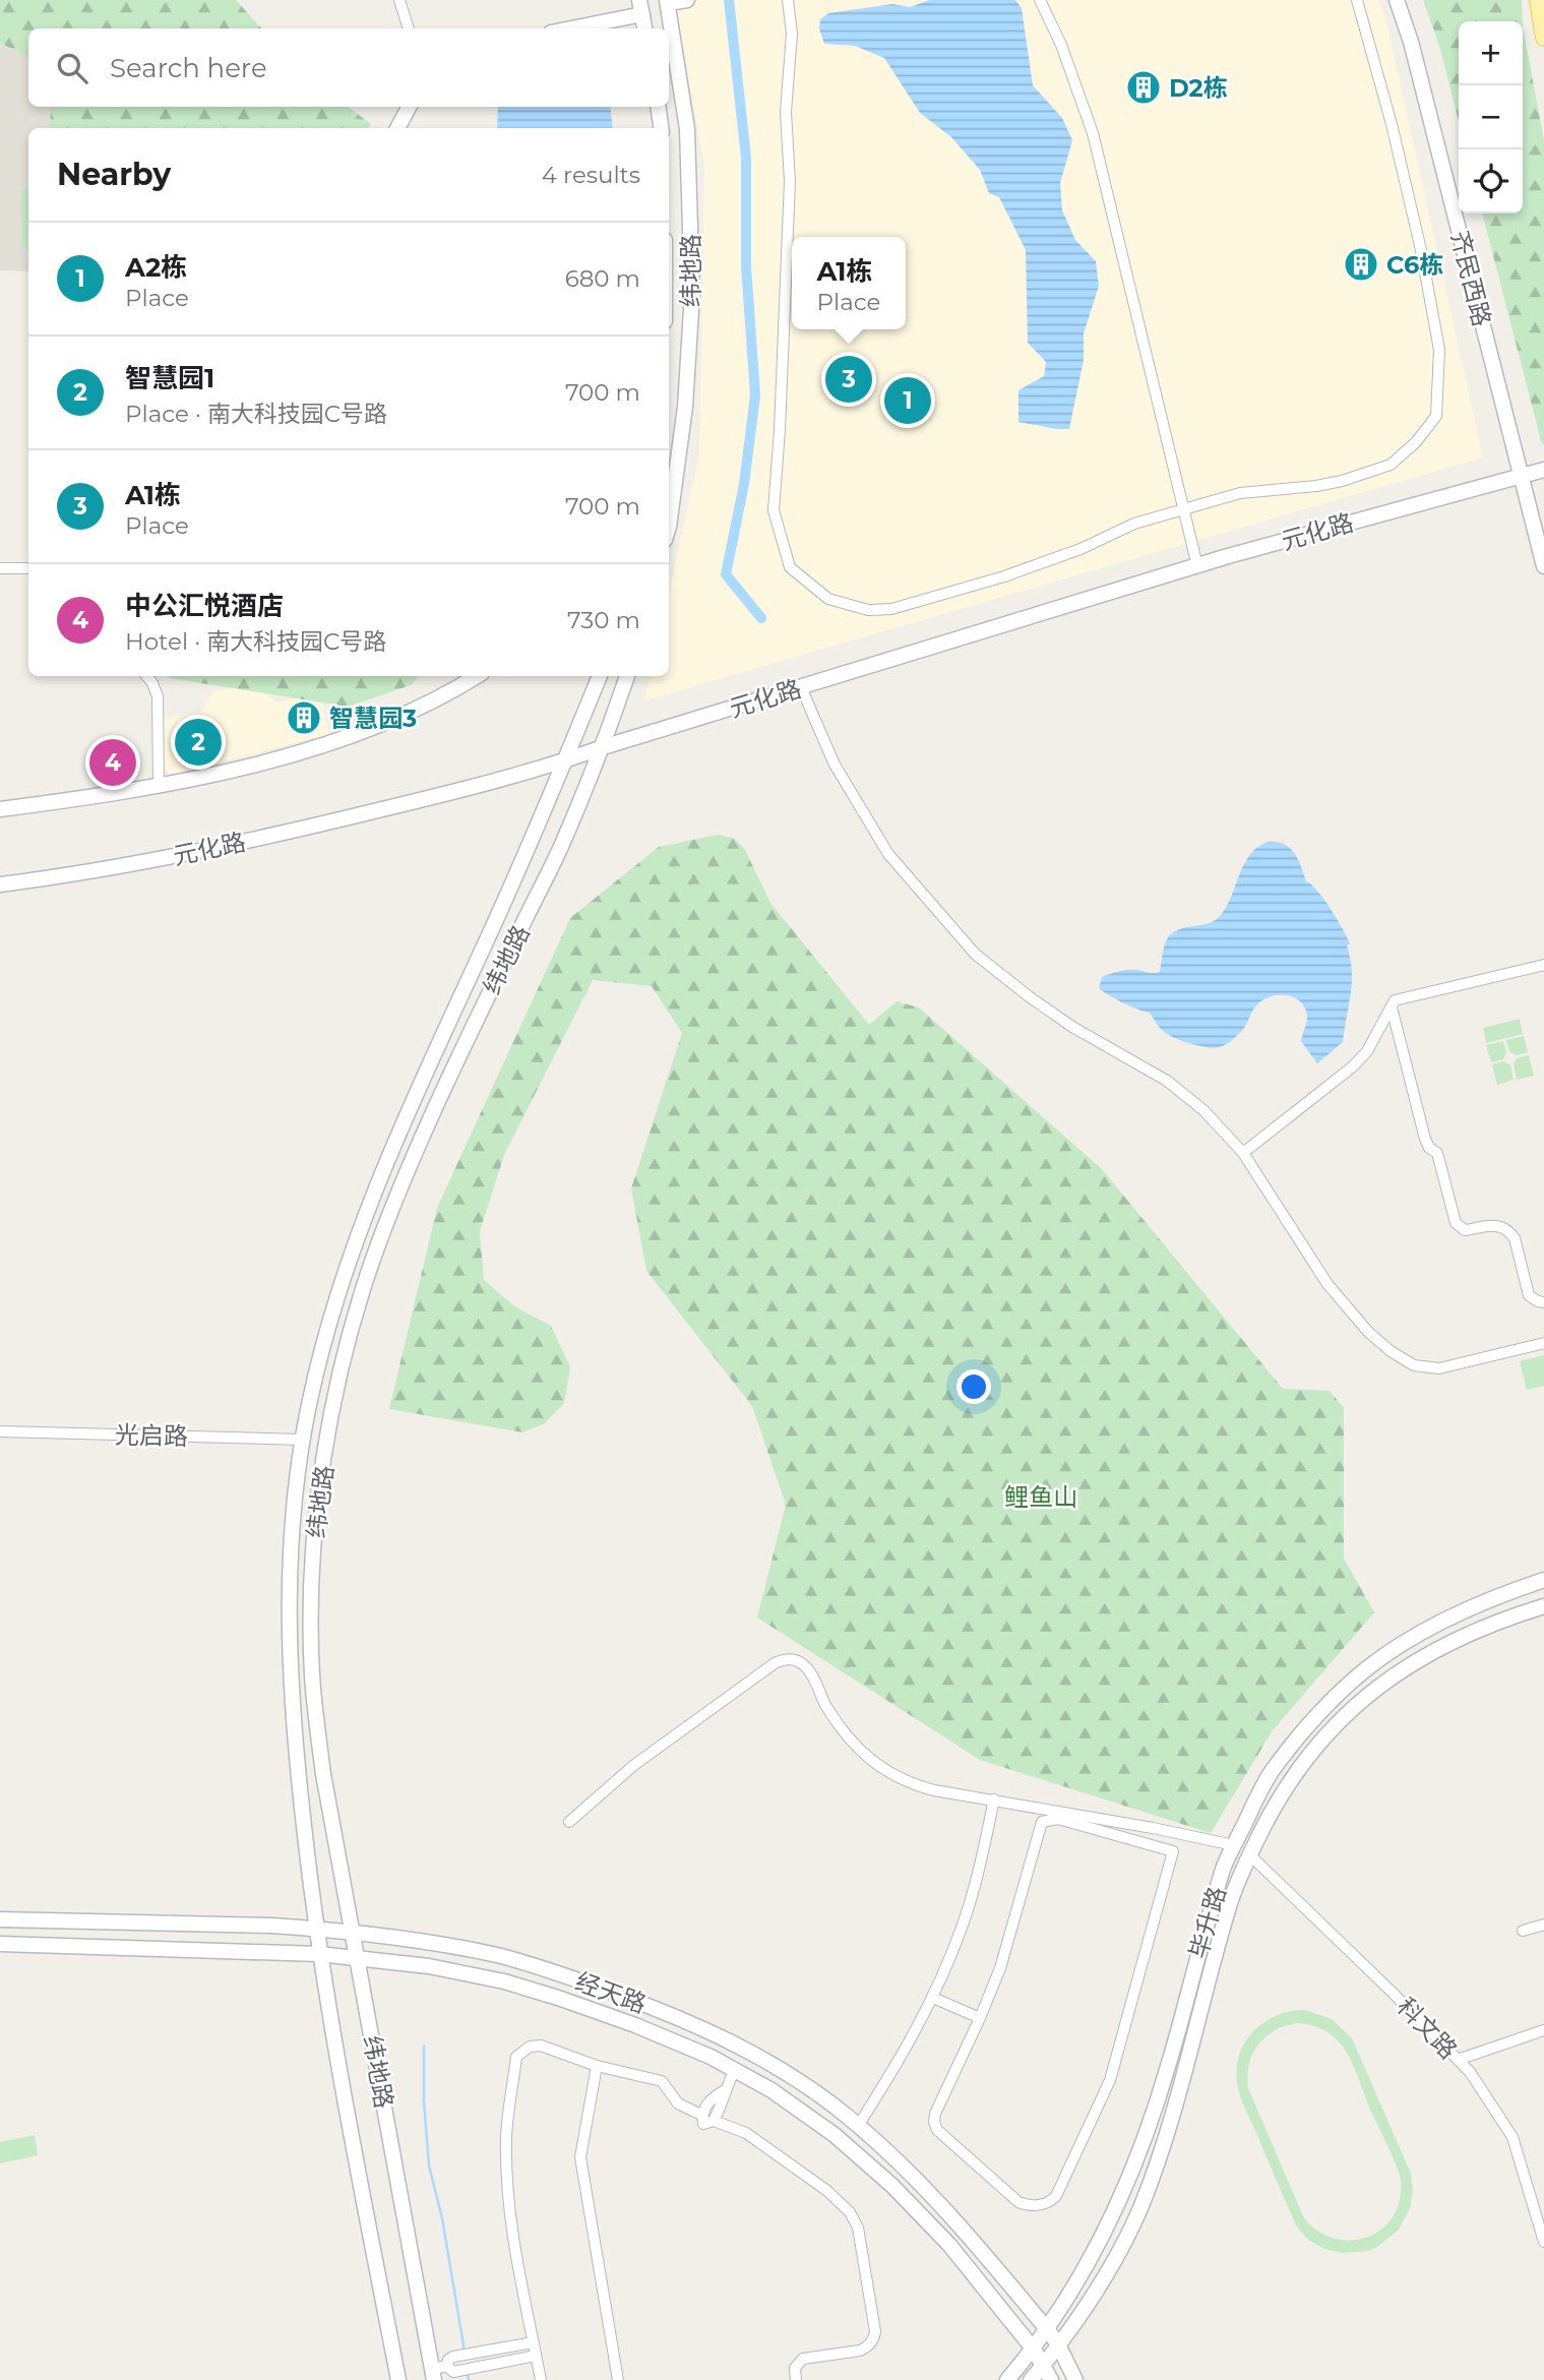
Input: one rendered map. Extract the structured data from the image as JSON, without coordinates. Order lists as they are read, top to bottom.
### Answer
{
  "streets": {
    "main road": [
      "纬地路",
      "齐民西路",
      "元化路",
      "毕升路",
      "经天路"
    ],
    "street": ["光启路", "科文路"]
  },
  "crossings": [
    ["纬地路", "元化路"],
    ["纬地路", "光启路"],
    ["纬地路", "经天路"],
    ["齐民西路", "元化路"],
    ["毕升路", "经天路"],
    ["毕升路", "科文路"]
  ],
  "parks": ["鲤鱼山"],
  "places": {
    "building": ["D2栋", "C6栋", "智慧园3"]
  },
  "page": {
    "map_buttons": ["+", "−"],
    "search": "Search here",
    "heading": ["Nearby", "4 results"],
    "list": [
      {
        "mark": "1",
        "name": "A2栋",
        "note": "Place",
        "value": "680 m"
      },
      {
        "mark": "2",
        "name": "智慧园1",
        "note": "Place · 南大科技园C号路",
        "value": "700 m"
      },
      {
        "mark": "3",
        "name": "A1栋",
        "note": "Place",
        "value": "700 m"
      },
      {
        "mark": "4",
        "name": "中公汇悦酒店",
        "note": "Hotel · 南大科技园C号路",
        "value": "730 m"
      }
    ],
    "popup": ["A1栋", "Place"],
    "pins": [
      "3",
      "1",
      "2",
      "4"
    ]
  }
}
